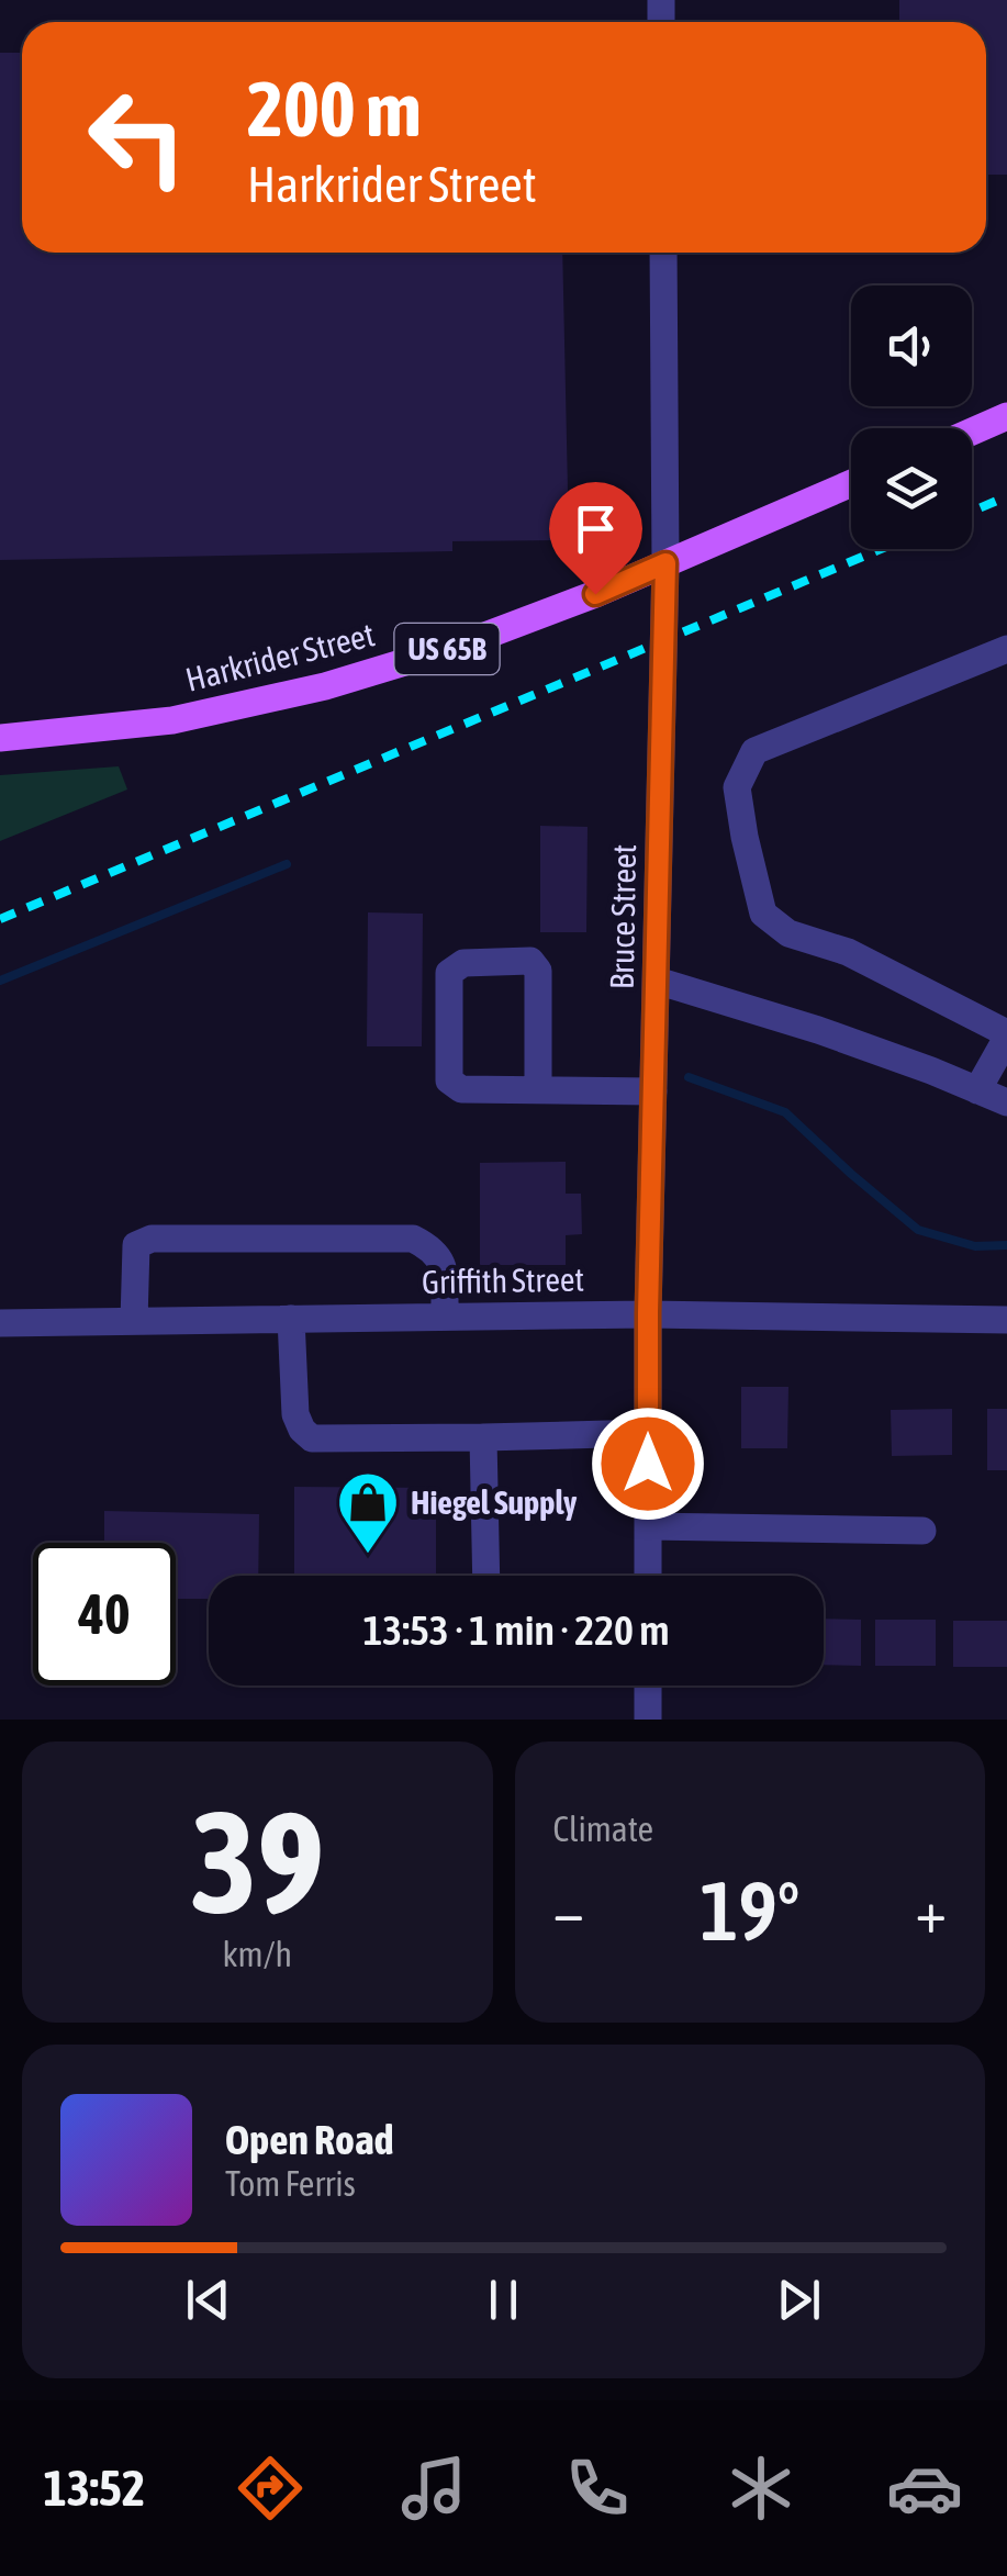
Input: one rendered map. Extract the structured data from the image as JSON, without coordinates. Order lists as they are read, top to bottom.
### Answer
{
  "streets": {
    "main road": ["US 65B", "Harkrider Street"],
    "street": ["Bruce Street", "Griffith Street"]
  },
  "crossings": [
    ["Harkrider Street", "Bruce Street"],
    ["Bruce Street", "Griffith Street"]
  ],
  "places": {
    "shop": ["Hiegel Supply"]
  },
  "page": {
    "turn": ["200 m", "Harkrider Street"],
    "limit": "40",
    "trip": "13:53 · 1 min · 220 m",
    "tile": [
      ["39", "km/h"],
      "Climate"
    ],
    "heat": ["−", "19°", "+"],
    "song": ["Open Road", "Tom Ferris"],
    "tabs": "13:52"
  }
}
